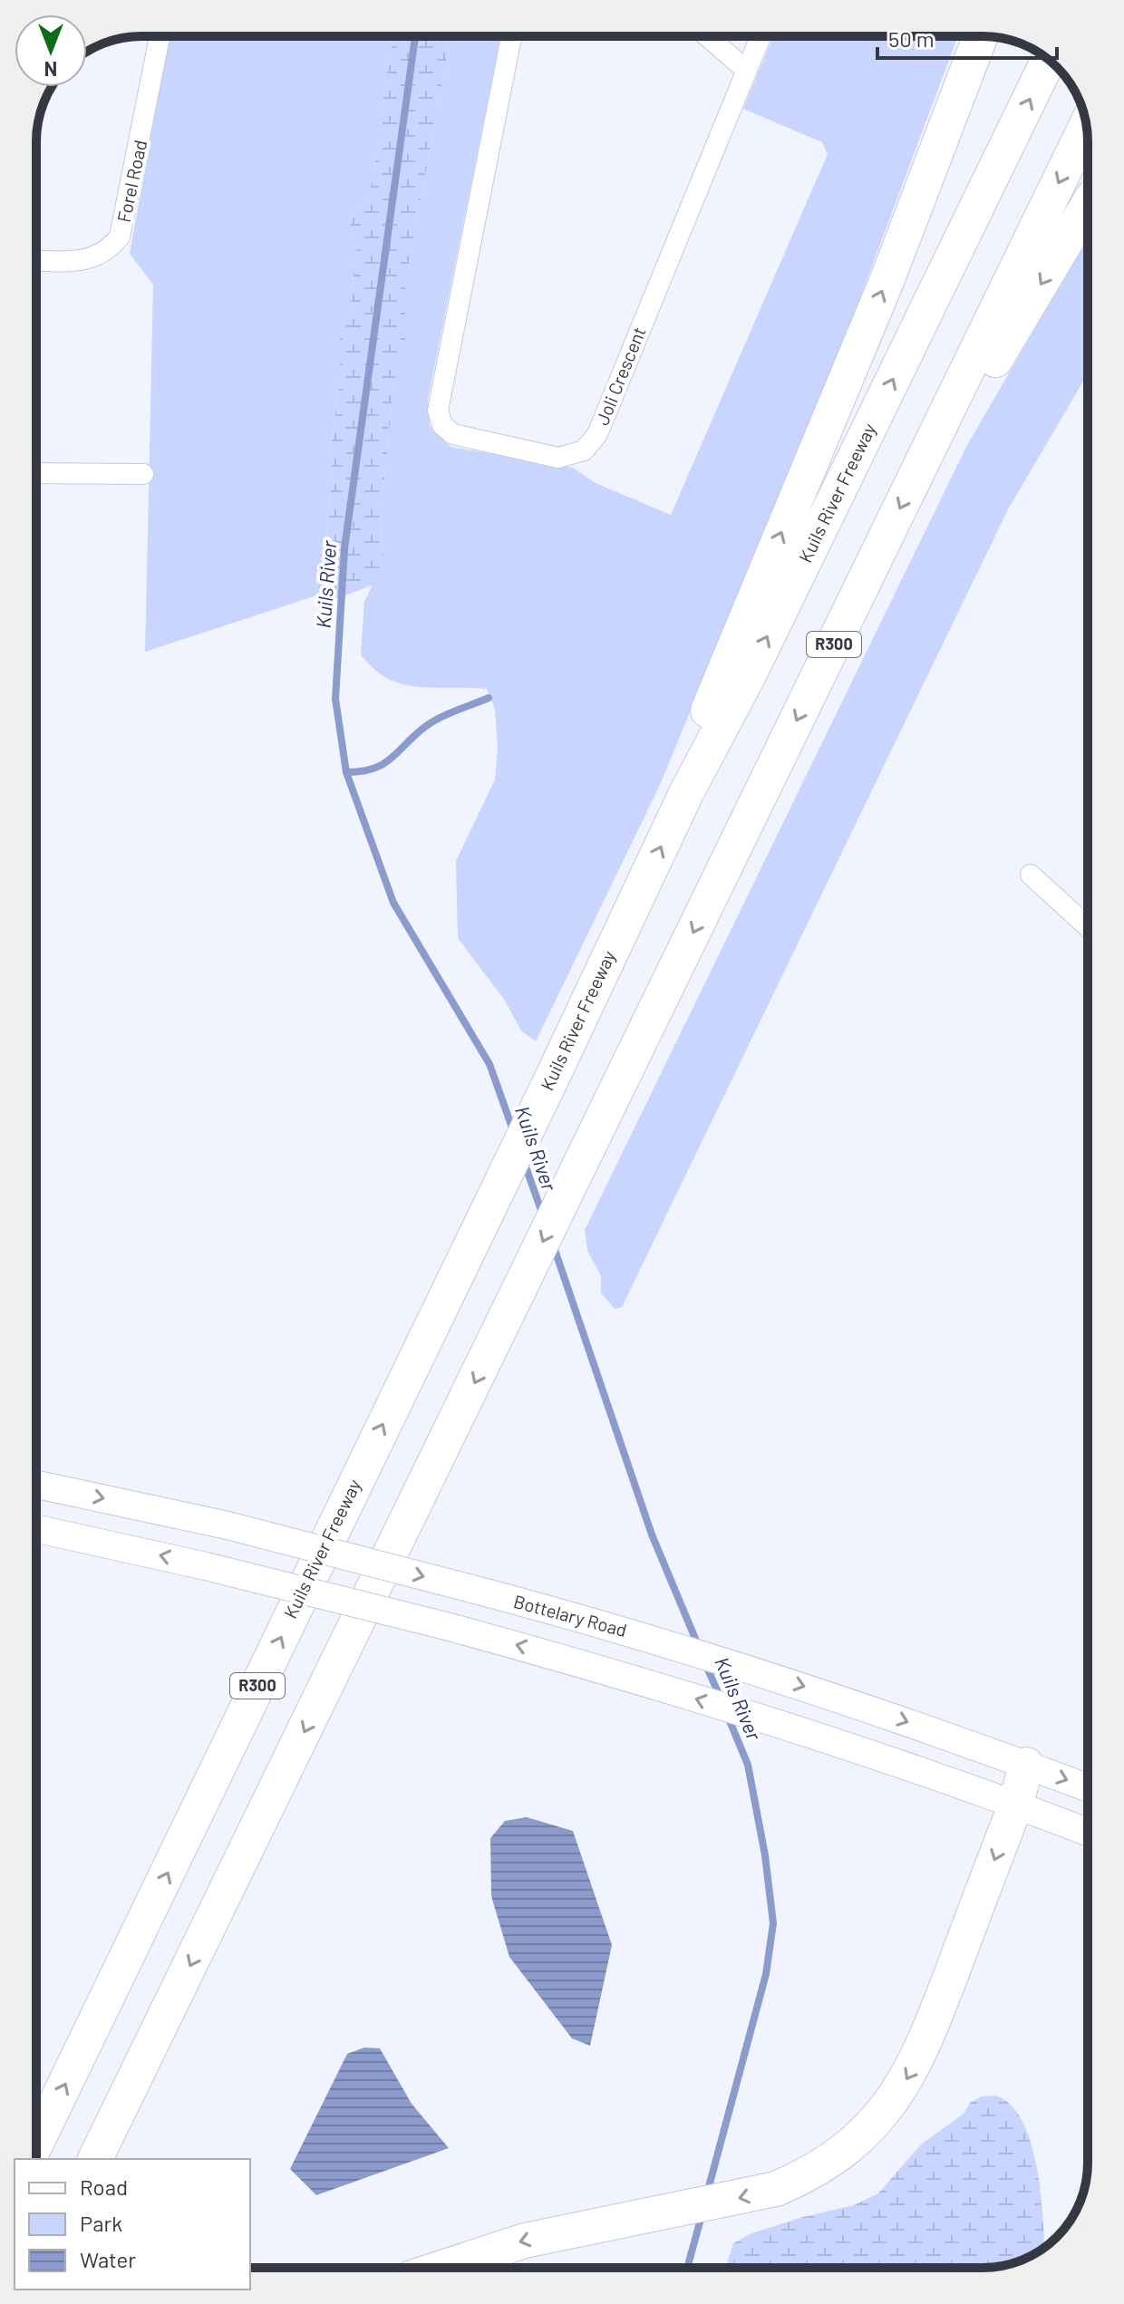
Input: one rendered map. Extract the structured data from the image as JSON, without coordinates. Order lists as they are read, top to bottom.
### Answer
{
  "streets": {
    "highway": ["Kuils River Freeway", "R300"],
    "main road": ["Bottelary Road"],
    "street": ["Forel Road", "Joli Crescent"]
  },
  "water": ["Kuils River"],
  "legend": ["Road", "Park", "Water"],
  "scale_bar": "50 m",
  "north": "bottom"
}
